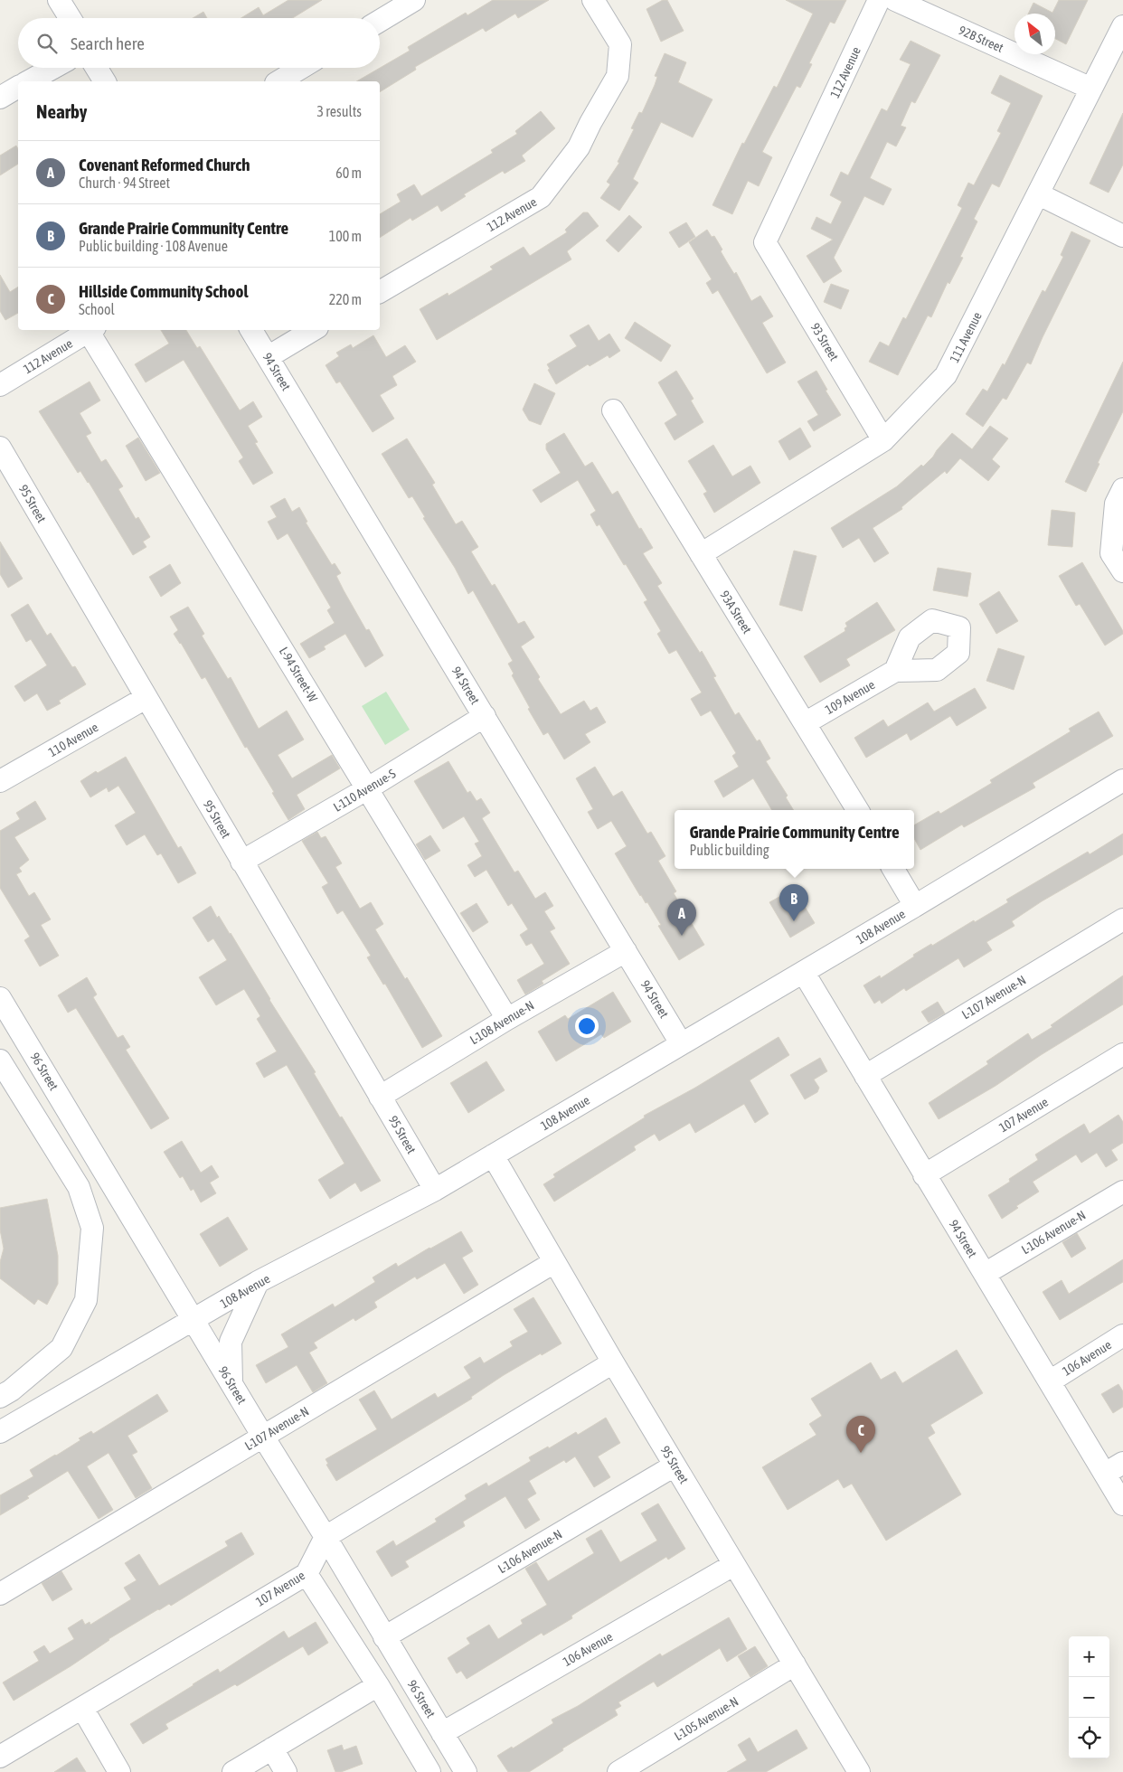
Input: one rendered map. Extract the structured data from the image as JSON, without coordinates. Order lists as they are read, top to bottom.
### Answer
{
  "streets": {
    "street": [
      "92B Street",
      "112 Avenue",
      "111 Avenue",
      "93 Street",
      "94 Street",
      "95 Street",
      "93A Street",
      "L-94 Street-W",
      "109 Avenue",
      "110 Avenue",
      "L-110 Avenue-S",
      "108 Avenue",
      "L-107 Avenue-N",
      "L-108 Avenue-N",
      "96 Street",
      "107 Avenue",
      "L-106 Avenue-N",
      "106 Avenue",
      "L-105 Avenue-N"
    ]
  },
  "crossings": [
    ["92B Street", "111 Avenue"],
    ["112 Avenue", "93 Street"],
    ["112 Avenue", "L-94 Street-W"],
    ["111 Avenue", "93 Street"],
    ["111 Avenue", "93A Street"],
    ["94 Street", "L-110 Avenue-S"],
    ["94 Street", "108 Avenue"],
    ["94 Street", "L-107 Avenue-N"],
    ["94 Street", "L-108 Avenue-N"],
    ["94 Street", "107 Avenue"],
    ["94 Street", "L-106 Avenue-N"],
    ["94 Street", "106 Avenue"],
    ["95 Street", "110 Avenue"],
    ["95 Street", "L-110 Avenue-S"],
    ["95 Street", "108 Avenue"],
    ["95 Street", "L-107 Avenue-N"],
    ["95 Street", "L-108 Avenue-N"],
    ["95 Street", "L-106 Avenue-N"],
    ["95 Street", "106 Avenue"],
    ["95 Street", "L-105 Avenue-N"],
    ["93A Street", "109 Avenue"],
    ["L-94 Street-W", "L-110 Avenue-S"],
    ["L-94 Street-W", "L-108 Avenue-N"],
    ["108 Avenue", "96 Street"],
    ["L-107 Avenue-N", "96 Street"],
    ["96 Street", "107 Avenue"],
    ["96 Street", "L-106 Avenue-N"],
    ["96 Street", "106 Avenue"]
  ],
  "north": "top left",
  "page": {
    "search": "Search here",
    "heading": ["Nearby", "3 results"],
    "list": [
      {
        "mark": "A",
        "name": "Covenant Reformed Church",
        "note": "Church · 94 Street",
        "value": "60 m"
      },
      {
        "mark": "B",
        "name": "Grande Prairie Community Centre",
        "note": "Public building · 108 Avenue",
        "value": "100 m"
      },
      {
        "mark": "C",
        "name": "Hillside Community School",
        "note": "School",
        "value": "220 m"
      }
    ],
    "popup": ["Grande Prairie Community Centre", "Public building"],
    "pins": ["B", "A", "C"],
    "map_buttons": ["+", "−"]
  }
}
